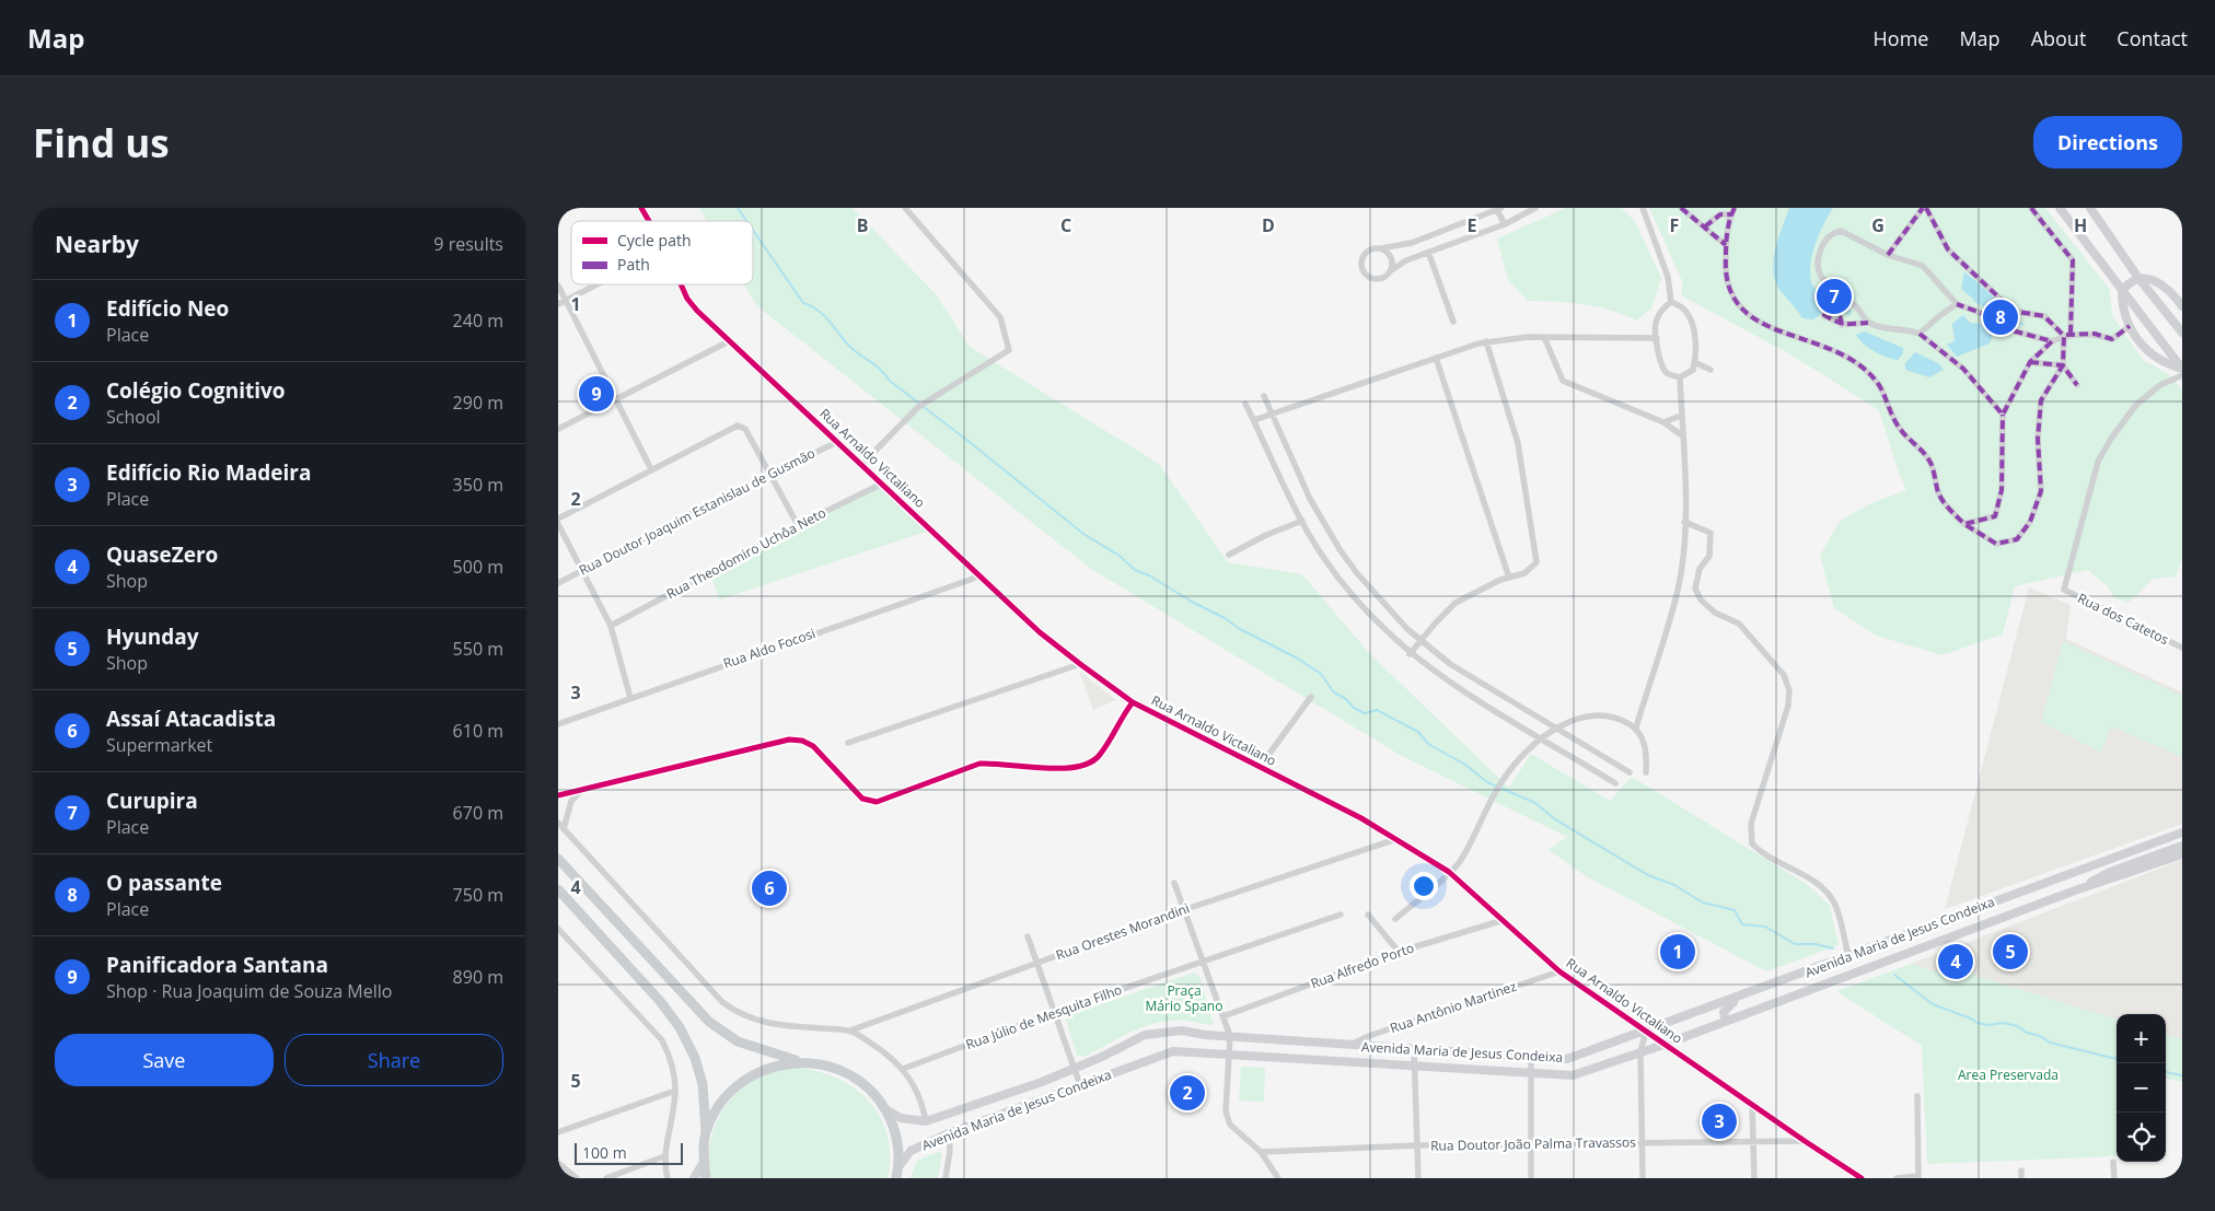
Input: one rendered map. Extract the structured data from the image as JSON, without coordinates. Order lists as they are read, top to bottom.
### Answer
{
  "streets": {
    "main road": ["Rua Arnaldo Victaliano", "Avenida Maria de Jesus Condeixa"],
    "street": [
      "Rua Doutor Joaquim Estanislau de Gusmão",
      "Rua Theodomiro Uchôa Neto",
      "Rua dos Catetos",
      "Rua Aldo Focosi",
      "Rua Orestes Morandini",
      "Rua Alfredo Porto",
      "Rua Antônio Martinez",
      "Rua Júlio de Mesquita Filho",
      "Rua Doutor João Palma Travassos"
    ]
  },
  "crossings": [
    ["Rua Arnaldo Victaliano", "Rua Doutor Joaquim Estanislau de Gusmão"],
    ["Rua Arnaldo Victaliano", "Rua Theodomiro Uchôa Neto"],
    ["Rua Arnaldo Victaliano", "Rua Aldo Focosi"],
    ["Rua Arnaldo Victaliano", "Rua Orestes Morandini"],
    ["Rua Arnaldo Victaliano", "Avenida Maria de Jesus Condeixa"],
    ["Rua Arnaldo Victaliano", "Rua Alfredo Porto"],
    ["Rua Arnaldo Victaliano", "Rua Antônio Martinez"],
    ["Rua Arnaldo Victaliano", "Rua Doutor João Palma Travassos"],
    ["Avenida Maria de Jesus Condeixa", "Rua Antônio Martinez"]
  ],
  "parks": ["Praça Mário Spano", "Area Preservada"],
  "legend": ["Cycle path", "Path"],
  "scale_bar": "100 m",
  "page": {
    "header": "Map",
    "nav": [
      "Home",
      "Map",
      "About",
      "Contact"
    ],
    "buttons": [
      "Directions",
      ["Save", "Share"]
    ],
    "title": "Find us",
    "heading": ["Nearby", "9 results"],
    "pins": [
      "7",
      "8",
      "9",
      "6",
      "1",
      "5",
      "4",
      "2",
      "3"
    ],
    "list": [
      {
        "mark": "1",
        "name": "Edifício Neo",
        "note": "Place",
        "value": "240 m"
      },
      {
        "mark": "2",
        "name": "Colégio Cognitivo",
        "note": "School",
        "value": "290 m"
      },
      {
        "mark": "3",
        "name": "Edifício Rio Madeira",
        "note": "Place",
        "value": "350 m"
      },
      {
        "mark": "4",
        "name": "QuaseZero",
        "note": "Shop",
        "value": "500 m"
      },
      {
        "mark": "5",
        "name": "Hyunday",
        "note": "Shop",
        "value": "550 m"
      },
      {
        "mark": "6",
        "name": "Assaí Atacadista",
        "note": "Supermarket",
        "value": "610 m"
      },
      {
        "mark": "7",
        "name": "Curupira",
        "note": "Place",
        "value": "670 m"
      },
      {
        "mark": "8",
        "name": "O passante",
        "note": "Place",
        "value": "750 m"
      },
      {
        "mark": "9",
        "name": "Panificadora Santana",
        "note": "Shop · Rua Joaquim de Souza Mello",
        "value": "890 m"
      }
    ],
    "map_buttons": ["+", "−"],
    "scale": "100 m"
  },
  "grid": {
    "columns": [
      "B",
      "C",
      "D",
      "E",
      "F",
      "G",
      "H"
    ],
    "rows": [
      "1",
      "2",
      "3",
      "4",
      "5"
    ]
  }
}
